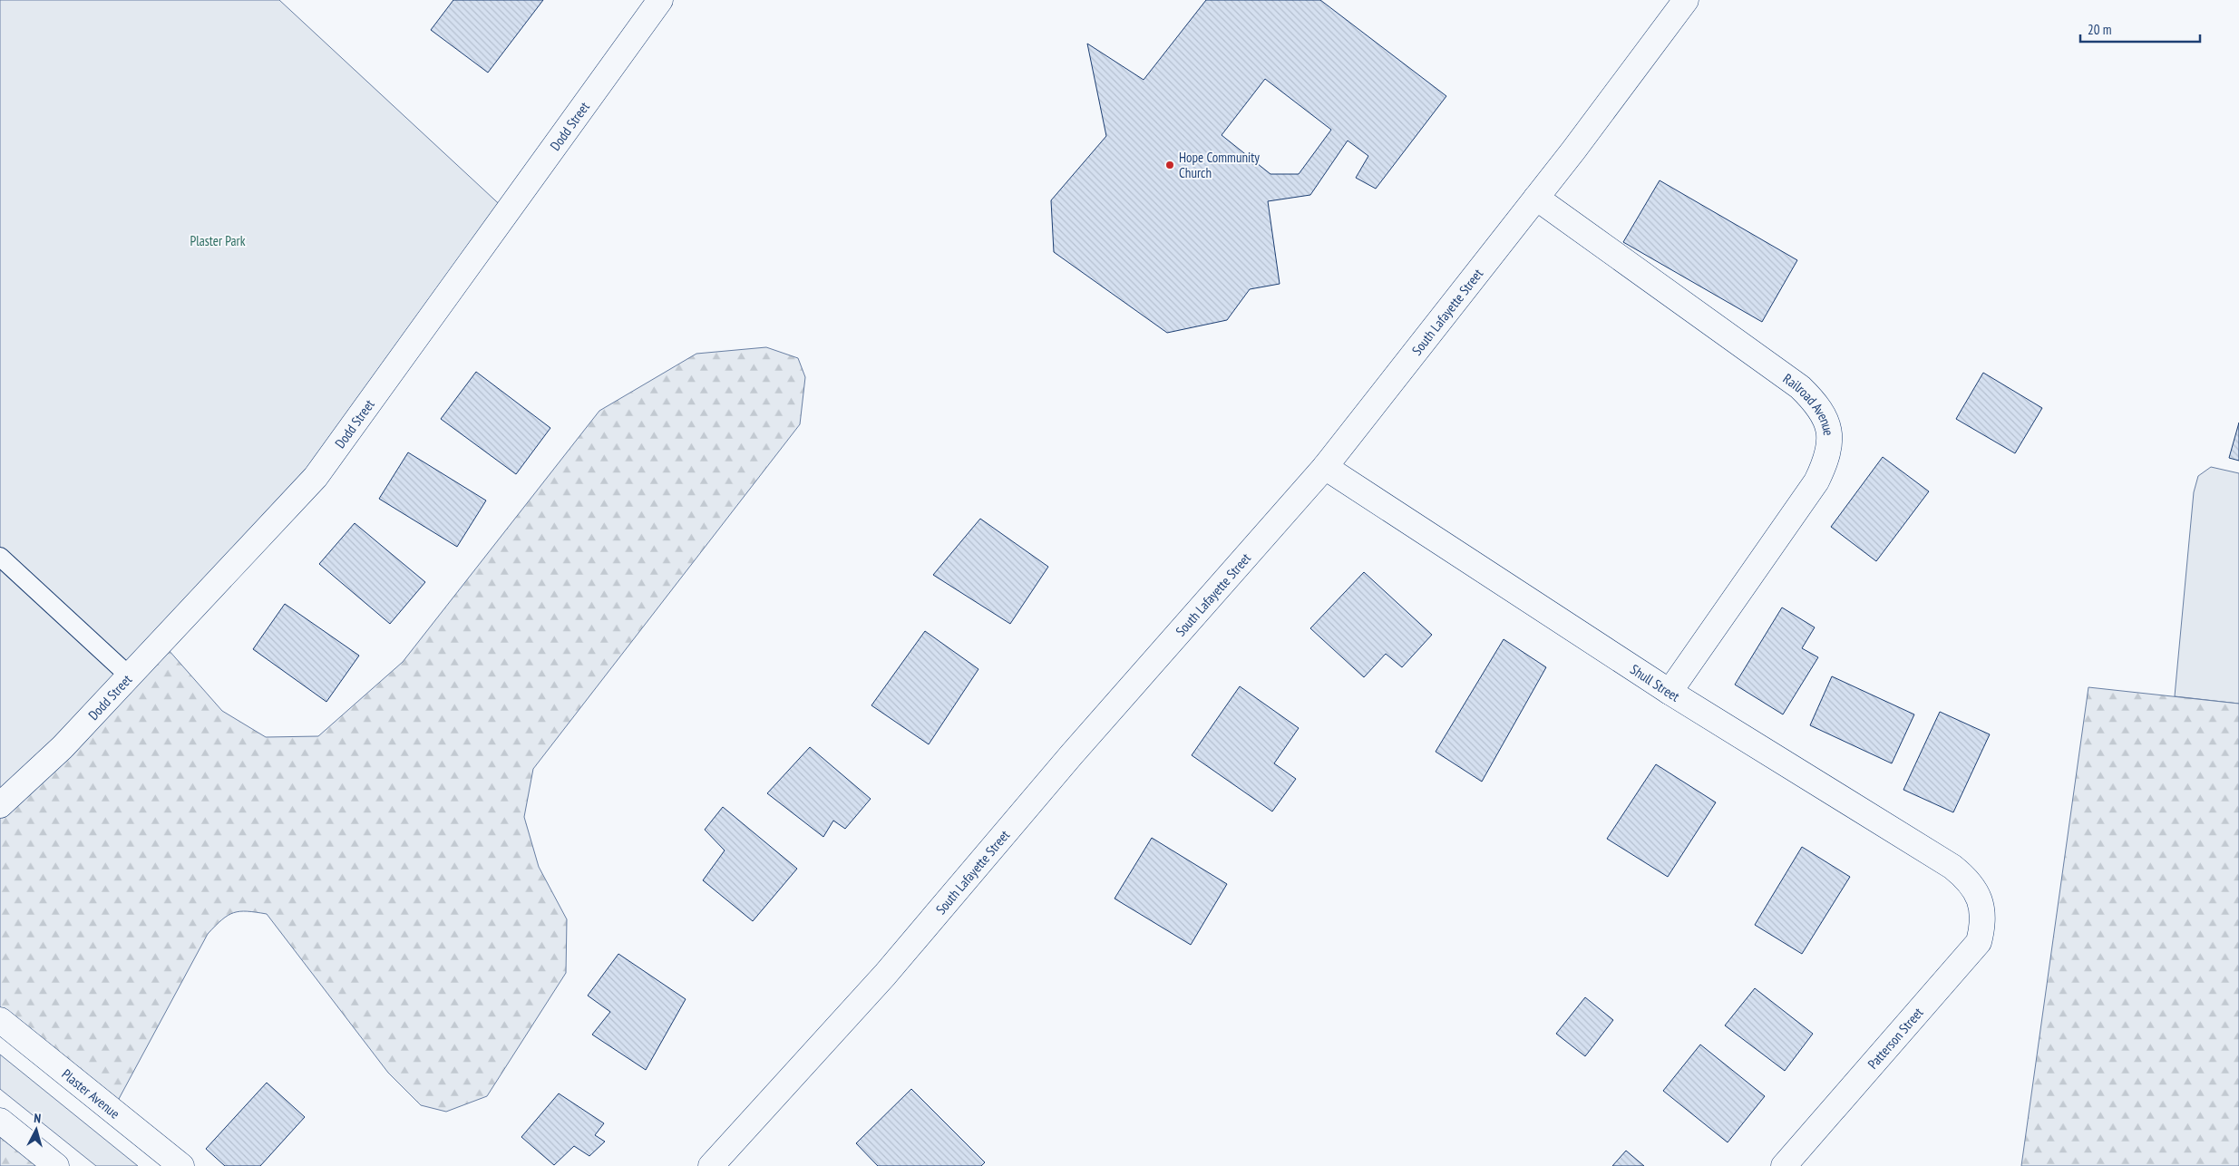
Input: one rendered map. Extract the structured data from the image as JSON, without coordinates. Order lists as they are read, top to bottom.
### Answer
{
  "streets": {
    "street": [
      "Dodd Street",
      "South Lafayette Street",
      "Railroad Avenue",
      "Shull Street",
      "Patterson Street",
      "Plaster Avenue"
    ]
  },
  "crossings": [
    ["South Lafayette Street", "Railroad Avenue"],
    ["South Lafayette Street", "Shull Street"],
    ["Railroad Avenue", "Shull Street"],
    ["Shull Street", "Patterson Street"]
  ],
  "parks": ["Plaster Park"],
  "places": ["Hope Community Church"],
  "scale_bar": "20 m",
  "north": "top"
}
